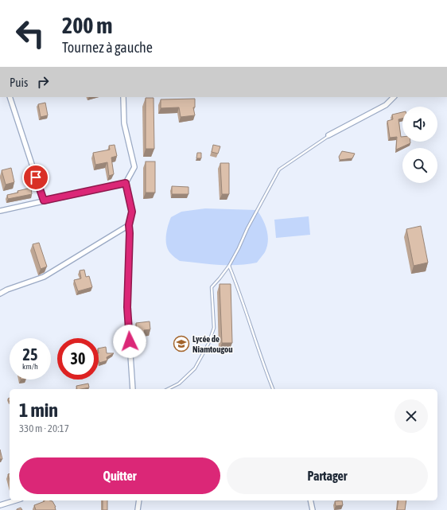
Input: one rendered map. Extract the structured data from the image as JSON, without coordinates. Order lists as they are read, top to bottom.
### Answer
{
  "places": {
    "school or university": ["Lycée de Niamtougou"]
  },
  "page": {
    "turn": ["200 m", "Tournez à gauche"],
    "then": "Puis",
    "speed": "25 km/h",
    "limit": "30",
    "heading": ["1 min", "330 m · 20:17"],
    "buttons": ["Quitter", "Partager"]
  }
}
